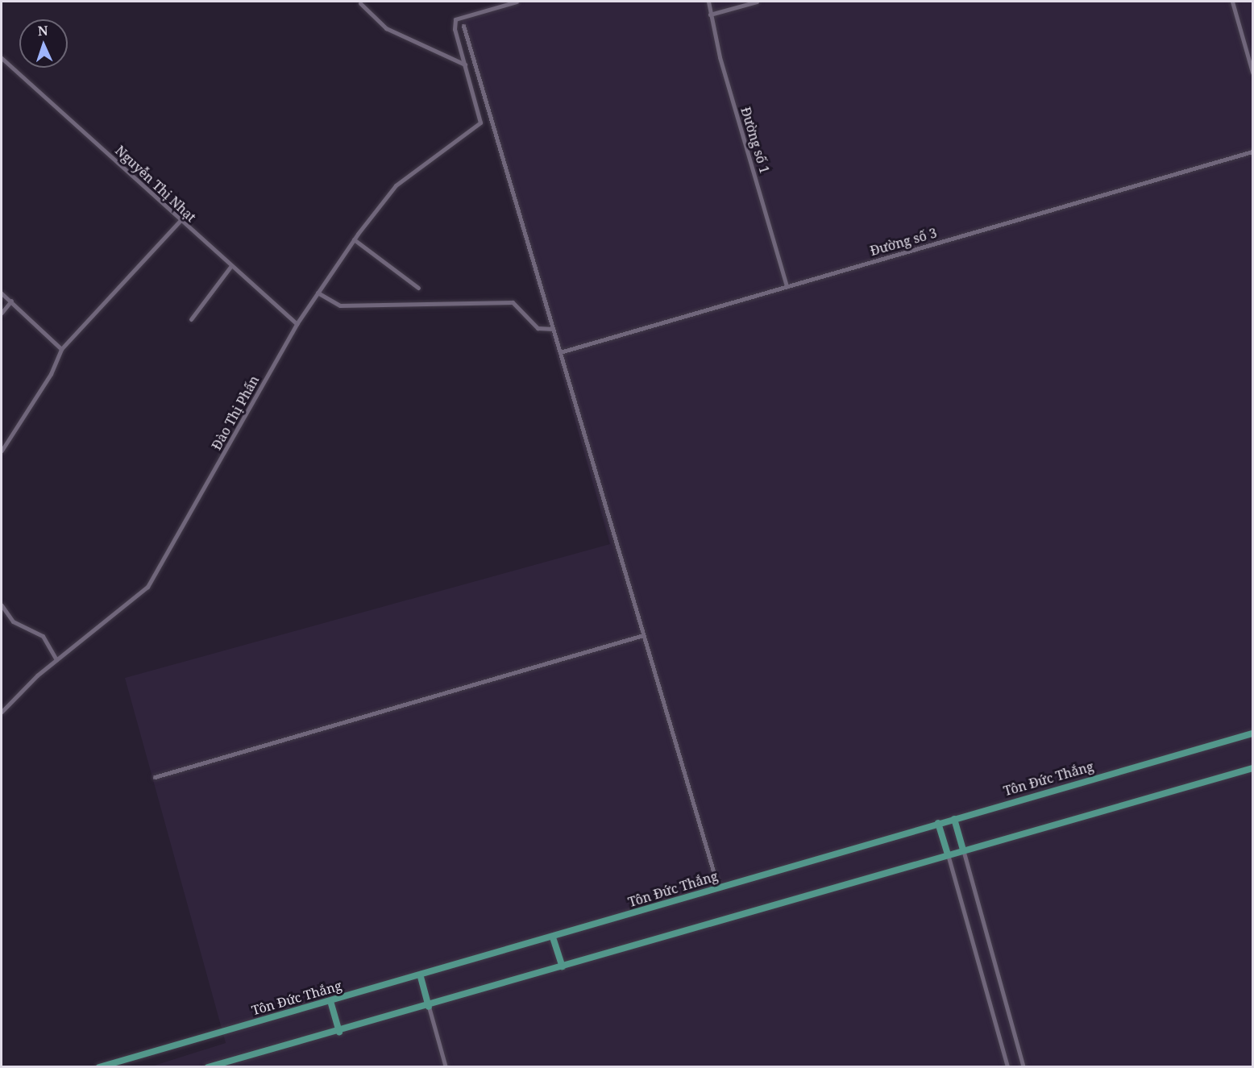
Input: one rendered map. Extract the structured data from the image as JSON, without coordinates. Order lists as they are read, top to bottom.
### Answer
{
  "streets": {
    "main road": ["Tôn Đức Thắng"],
    "street": [
      "Đường số 1",
      "Nguyễn Thị Nhạt",
      "Đường số 3",
      "Đào Thị Phấn"
    ]
  },
  "crossings": [
    ["Đường số 1", "Đường số 3"],
    ["Nguyễn Thị Nhạt", "Đào Thị Phấn"]
  ],
  "north": "top"
}
